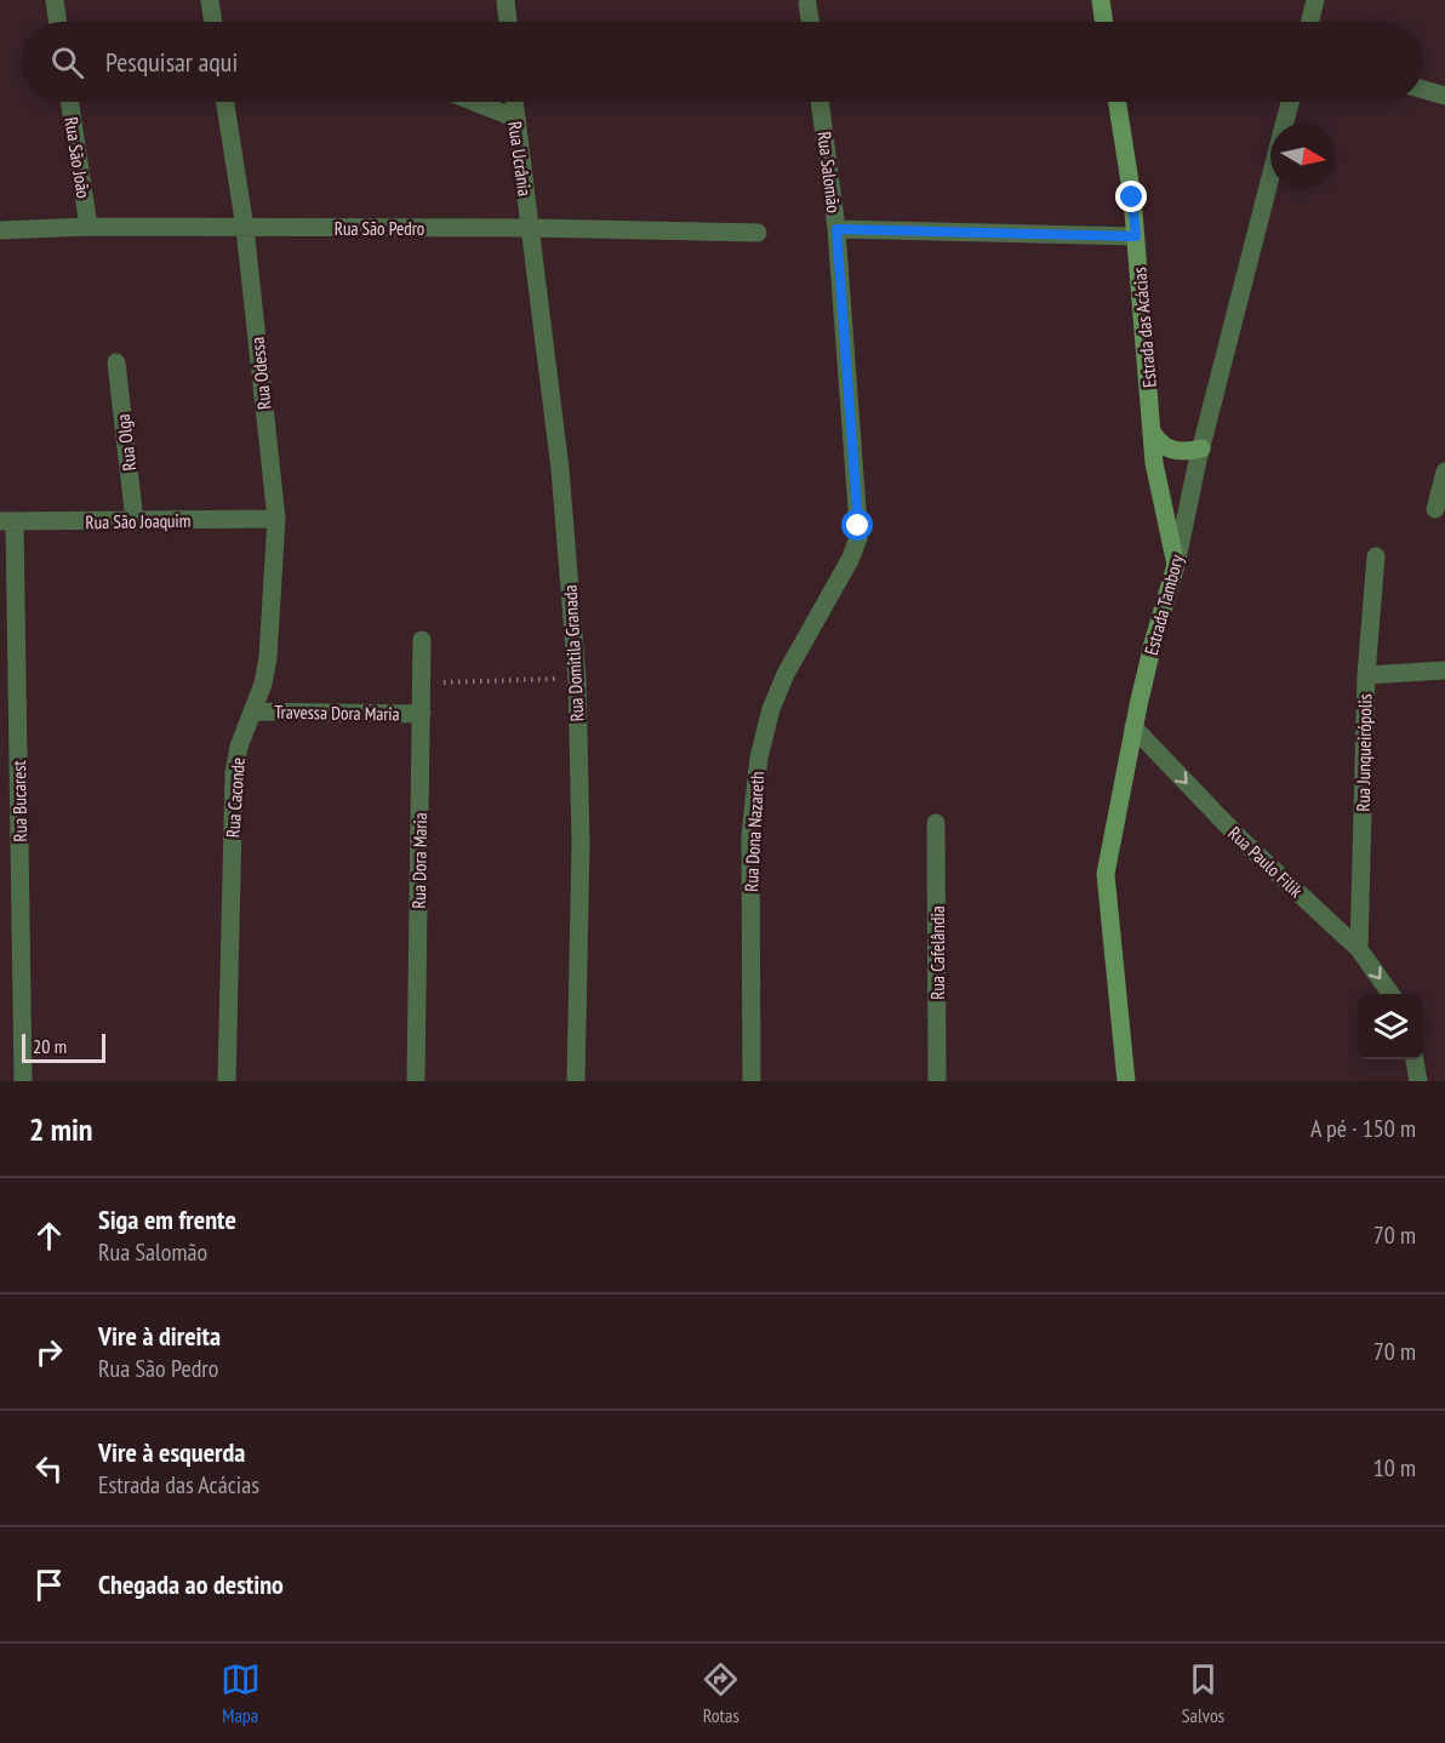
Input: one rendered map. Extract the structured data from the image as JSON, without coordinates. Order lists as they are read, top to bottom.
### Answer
{
  "streets": {
    "main road": ["Estrada das Acácias", "Estrada Tambory"],
    "street": [
      "Rua São João",
      "Rua Ucrânia",
      "Rua Salomão",
      "Rua São Pedro",
      "Rua Odessa",
      "Rua Olga",
      "Rua São Joaquim",
      "Rua Domitila Granada",
      "Travessa Dora Maria",
      "Rua Junqueirópolis",
      "Rua Caconde",
      "Rua Bucarest",
      "Rua Dona Nazareth",
      "Rua Dora Maria",
      "Rua Paulo Filik",
      "Rua Cafelândia"
    ]
  },
  "crossings": [
    ["Rua São João", "Rua São Pedro"],
    ["Rua Ucrânia", "Rua São Pedro"],
    ["Rua Ucrânia", "Rua Domitila Granada"],
    ["Rua Salomão", "Rua Dona Nazareth"],
    ["Rua São Pedro", "Rua Odessa"],
    ["Rua São Pedro", "Rua Domitila Granada"],
    ["Estrada das Acácias", "Estrada Tambory"],
    ["Rua Odessa", "Rua São Joaquim"],
    ["Rua Odessa", "Rua Caconde"],
    ["Rua Olga", "Rua São Joaquim"],
    ["Rua São Joaquim", "Rua Caconde"],
    ["Rua São Joaquim", "Rua Bucarest"],
    ["Estrada Tambory", "Rua Paulo Filik"],
    ["Travessa Dora Maria", "Rua Caconde"],
    ["Travessa Dora Maria", "Rua Dora Maria"],
    ["Rua Junqueirópolis", "Rua Paulo Filik"]
  ],
  "one_way": ["Rua Paulo Filik"],
  "scale_bar": "20 m",
  "north": "right",
  "page": {
    "search": "Pesquisar aqui",
    "scale": "20 m",
    "heading": ["2 min", "A pé · 150 m"],
    "list": [
      ["Siga em frente", "Rua Salomão", "70 m"],
      ["Vire à direita", "Rua São Pedro", "70 m"],
      ["Vire à esquerda", "Estrada das Acácias", "10 m"],
      "Chegada ao destino"
    ],
    "nav": ["Mapa", "Rotas", "Salvos"]
  }
}
